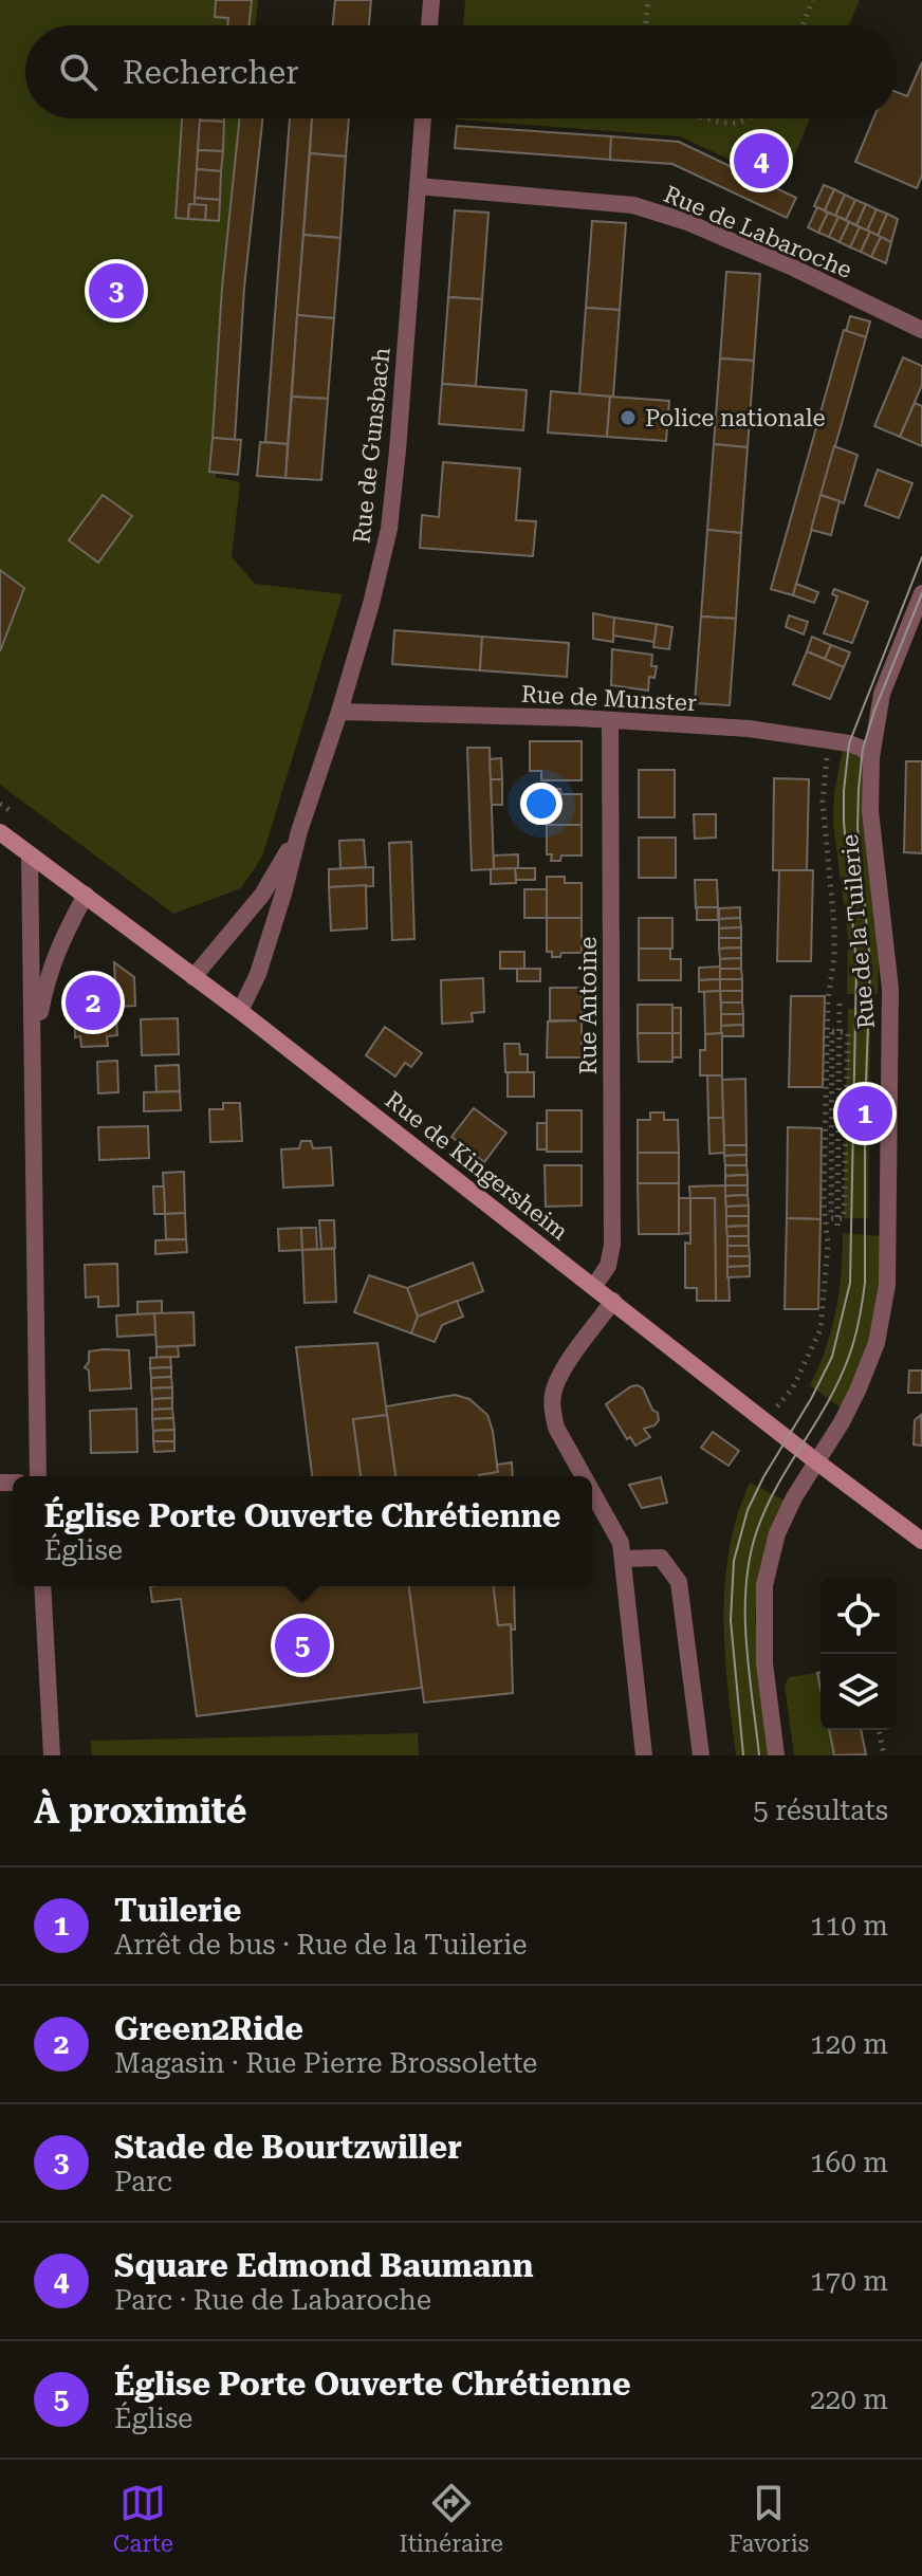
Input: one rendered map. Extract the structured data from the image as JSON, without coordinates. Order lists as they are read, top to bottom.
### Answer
{
  "streets": {
    "main road": ["Rue de Kingersheim"],
    "street": [
      "Rue de Labaroche",
      "Rue de Gunsbach",
      "Rue de Munster",
      "Rue de la Tuilerie",
      "Rue Antoine"
    ]
  },
  "crossings": [
    ["Rue de Labaroche", "Rue de Gunsbach"],
    ["Rue de Gunsbach", "Rue de Munster"],
    ["Rue de Gunsbach", "Rue de Kingersheim"],
    ["Rue de Munster", "Rue de la Tuilerie"],
    ["Rue de Munster", "Rue Antoine"],
    ["Rue de la Tuilerie", "Rue de Kingersheim"],
    ["Rue Antoine", "Rue de Kingersheim"]
  ],
  "places": ["Police nationale"],
  "page": {
    "search": "Rechercher",
    "pins": [
      "4",
      "3",
      "2",
      "1",
      "5"
    ],
    "popup": ["Église Porte Ouverte Chrétienne", "Église"],
    "heading": ["À proximité", "5 résultats"],
    "list": [
      {
        "mark": "1",
        "name": "Tuilerie",
        "note": "Arrêt de bus · Rue de la Tuilerie",
        "value": "110 m"
      },
      {
        "mark": "2",
        "name": "Green2Ride",
        "note": "Magasin · Rue Pierre Brossolette",
        "value": "120 m"
      },
      {
        "mark": "3",
        "name": "Stade de Bourtzwiller",
        "note": "Parc",
        "value": "160 m"
      },
      {
        "mark": "4",
        "name": "Square Edmond Baumann",
        "note": "Parc · Rue de Labaroche",
        "value": "170 m"
      },
      {
        "mark": "5",
        "name": "Église Porte Ouverte Chrétienne",
        "note": "Église",
        "value": "220 m"
      }
    ],
    "nav": ["Carte", "Itinéraire", "Favoris"]
  }
}
